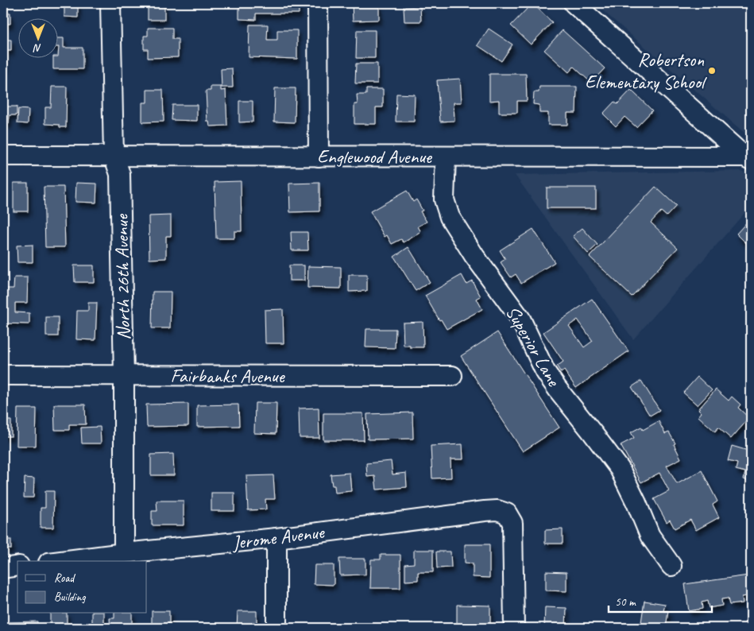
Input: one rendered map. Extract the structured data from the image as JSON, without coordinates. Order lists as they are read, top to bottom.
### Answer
{
  "streets": {
    "street": [
      "Englewood Avenue",
      "North 26th Avenue",
      "Superior Lane",
      "Fairbanks Avenue",
      "Jerome Avenue"
    ]
  },
  "crossings": [
    ["Englewood Avenue", "North 26th Avenue"],
    ["Englewood Avenue", "Superior Lane"],
    ["North 26th Avenue", "Fairbanks Avenue"],
    ["North 26th Avenue", "Jerome Avenue"]
  ],
  "places": ["Robertson Elementary School"],
  "legend": ["Road", "Building"],
  "scale_bar": "50 m",
  "north": "bottom"
}
